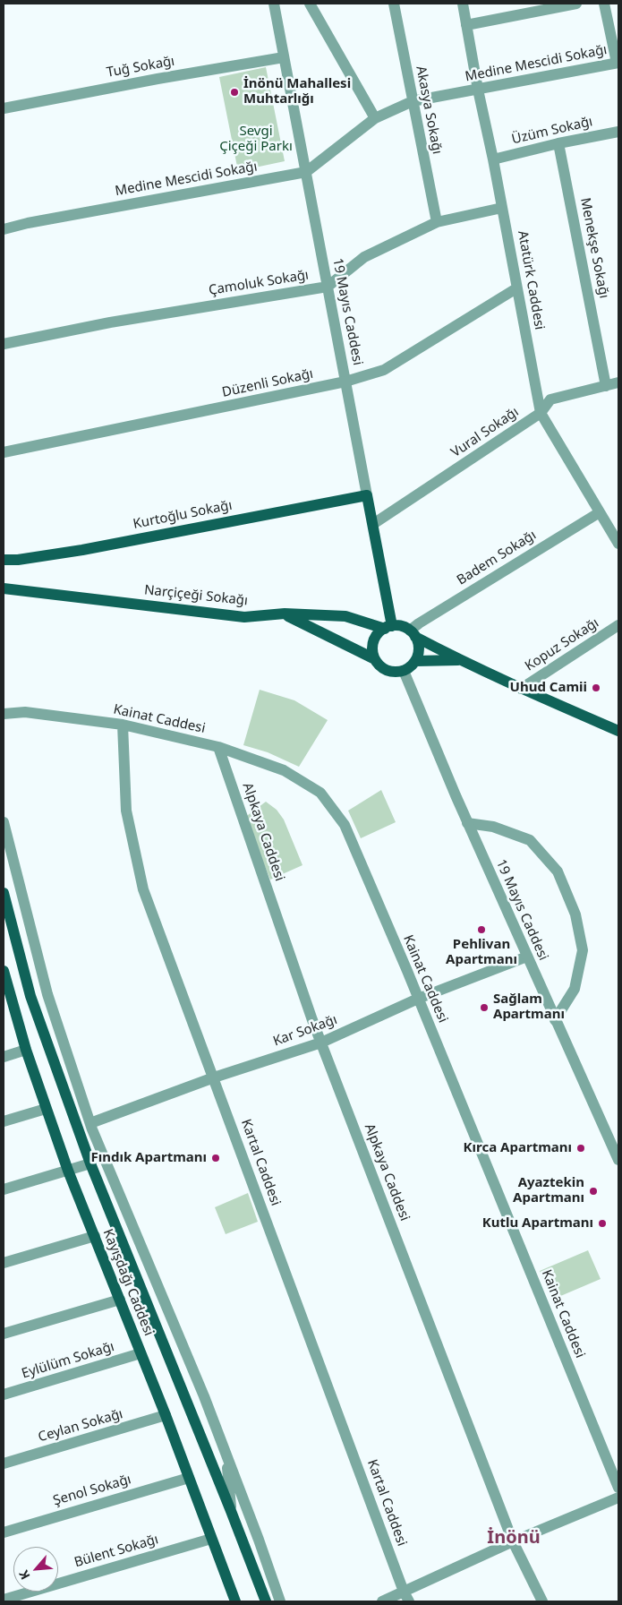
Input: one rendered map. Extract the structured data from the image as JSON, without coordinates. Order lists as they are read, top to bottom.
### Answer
{
  "streets": {
    "main road": [
      "19 Mayıs Caddesi",
      "Kurtoğlu Sokağı",
      "Narçiçeği Sokağı",
      "Kayışdağı Caddesi"
    ],
    "street": [
      "Medine Mescidi Sokağı",
      "Tuğ Sokağı",
      "Akasya Sokağı",
      "Üzüm Sokağı",
      "Menekşe Sokağı",
      "Atatürk Caddesi",
      "Çamoluk Sokağı",
      "Düzenli Sokağı",
      "Vural Sokağı",
      "Badem Sokağı",
      "Kopuz Sokağı",
      "Kainat Caddesi",
      "Alpkaya Caddesi",
      "Kar Sokağı",
      "Kartal Caddesi",
      "Eylülüm Sokağı",
      "Ceylan Sokağı",
      "Şenol Sokağı",
      "Bülent Sokağı"
    ]
  },
  "crossings": [
    ["Medine Mescidi Sokağı", "Akasya Sokağı"],
    ["Medine Mescidi Sokağı", "Atatürk Caddesi"],
    ["Medine Mescidi Sokağı", "19 Mayıs Caddesi"],
    ["Tuğ Sokağı", "19 Mayıs Caddesi"],
    ["Akasya Sokağı", "Çamoluk Sokağı"],
    ["Üzüm Sokağı", "Menekşe Sokağı"],
    ["Üzüm Sokağı", "Atatürk Caddesi"],
    ["Menekşe Sokağı", "Vural Sokağı"],
    ["Atatürk Caddesi", "Çamoluk Sokağı"],
    ["Atatürk Caddesi", "Düzenli Sokağı"],
    ["Atatürk Caddesi", "Vural Sokağı"],
    ["Atatürk Caddesi", "Badem Sokağı"],
    ["Çamoluk Sokağı", "19 Mayıs Caddesi"],
    ["19 Mayıs Caddesi", "Düzenli Sokağı"],
    ["19 Mayıs Caddesi", "Vural Sokağı"],
    ["19 Mayıs Caddesi", "Kurtoğlu Sokağı"],
    ["19 Mayıs Caddesi", "Badem Sokağı"],
    ["19 Mayıs Caddesi", "Narçiçeği Sokağı"],
    ["19 Mayıs Caddesi", "Kar Sokağı"],
    ["Badem Sokağı", "Narçiçeği Sokağı"],
    ["Kainat Caddesi", "Alpkaya Caddesi"],
    ["Kainat Caddesi", "Kar Sokağı"],
    ["Kainat Caddesi", "Kartal Caddesi"],
    ["Alpkaya Caddesi", "Kar Sokağı"],
    ["Kar Sokağı", "Kartal Caddesi"],
    ["Kayışdağı Caddesi", "Eylülüm Sokağı"],
    ["Kayışdağı Caddesi", "Ceylan Sokağı"],
    ["Kayışdağı Caddesi", "Şenol Sokağı"],
    ["Kayışdağı Caddesi", "Bülent Sokağı"]
  ],
  "districts": ["İnönü"],
  "parks": ["Sevgi Çiçeği Parkı"],
  "places": [
    "İnönü Mahallesi Muhtarlığı",
    "Uhud Camii",
    "Pehlivan Apartmanı",
    "Sağlam Apartmanı",
    "Kırca Apartmanı",
    "Fındık Apartmanı",
    "Ayaztekin Apartmanı",
    "Kutlu Apartmanı"
  ],
  "north": "bottom left"
}
